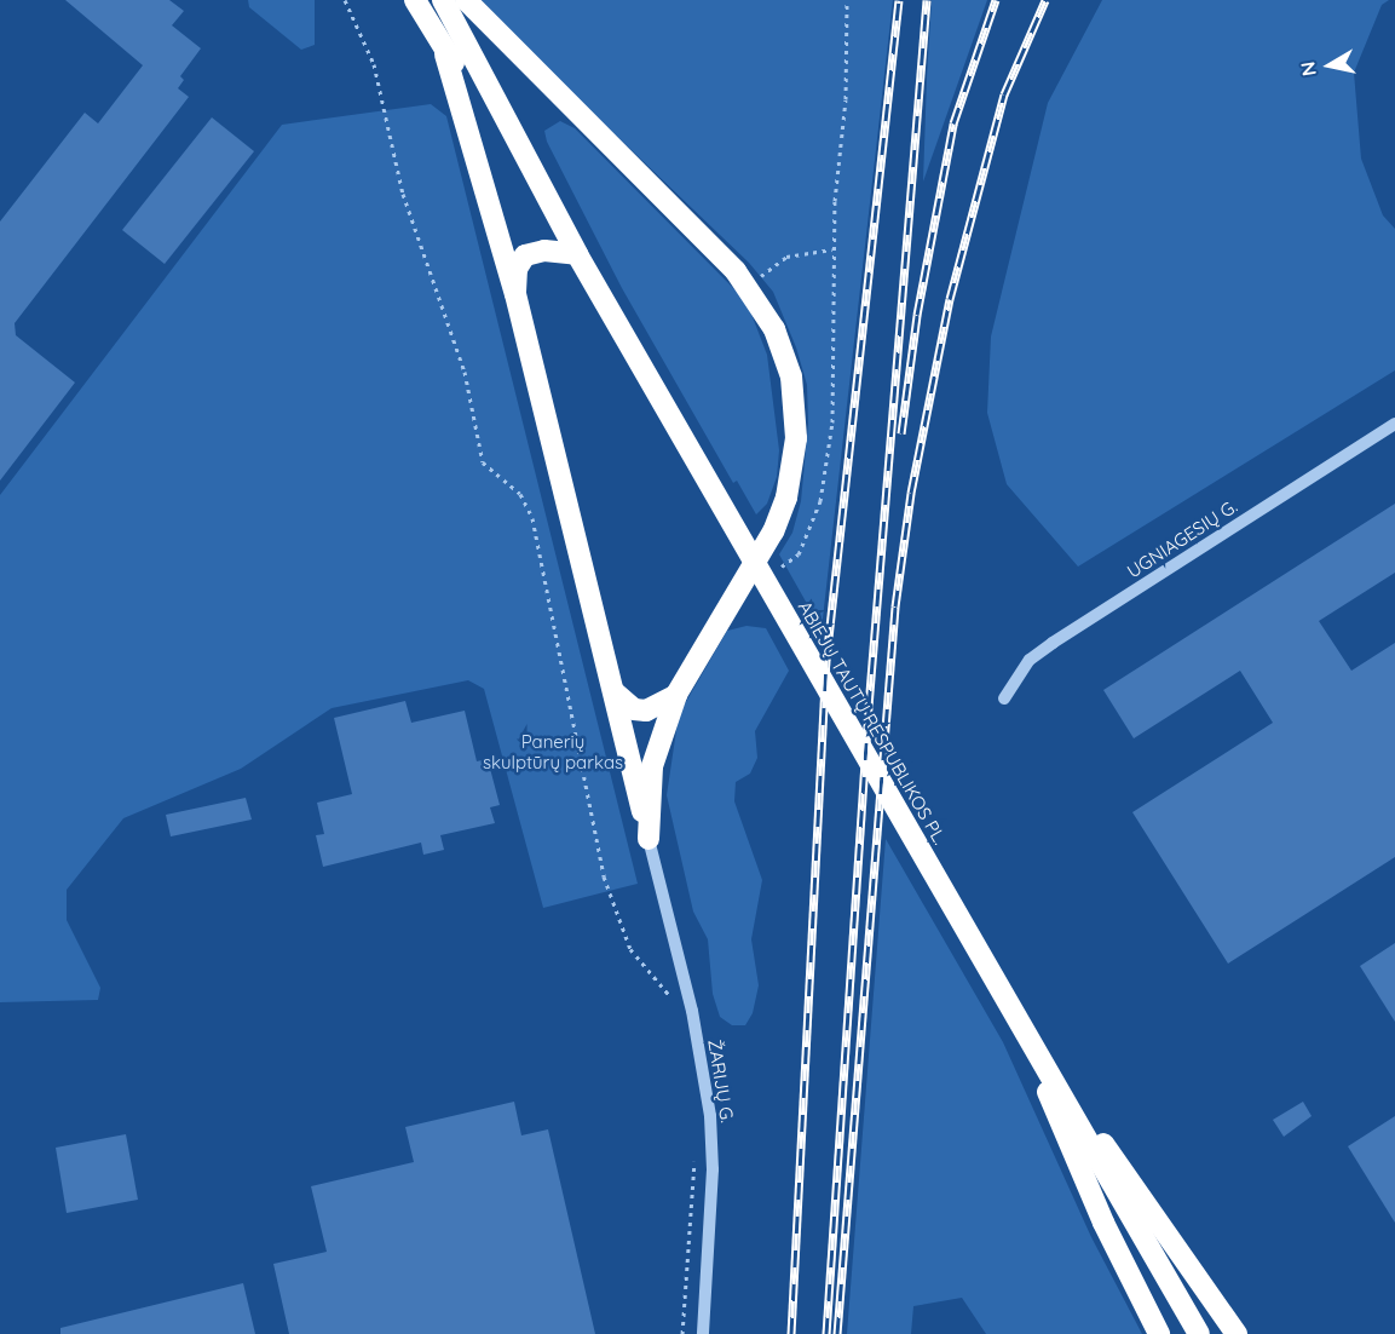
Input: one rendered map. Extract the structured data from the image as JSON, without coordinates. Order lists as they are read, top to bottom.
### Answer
{
  "streets": {
    "highway": ["ABIEJŲ TAUTŲ RESPUBLIKOS PL."],
    "street": ["UGNIAGESIŲ G.", "ŽARIJŲ G."]
  },
  "parks": ["Panerių skulptūrų parkas"],
  "north": "left"
}
